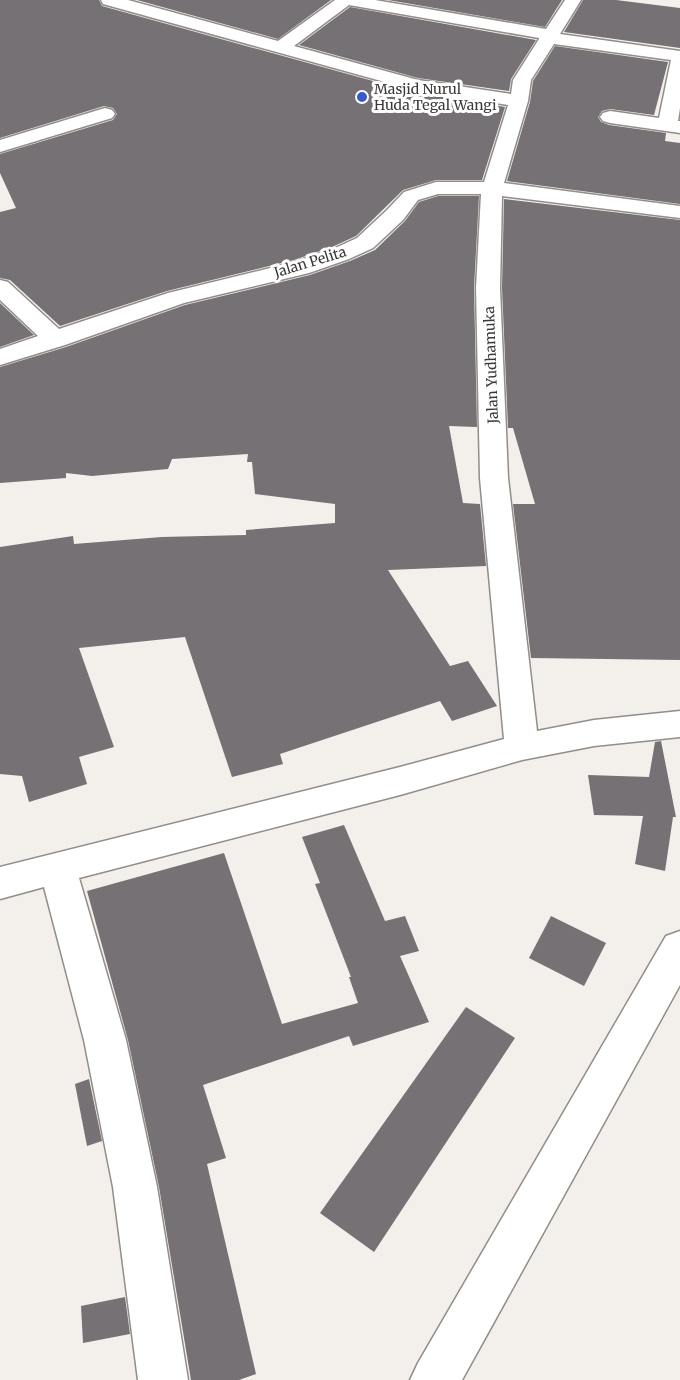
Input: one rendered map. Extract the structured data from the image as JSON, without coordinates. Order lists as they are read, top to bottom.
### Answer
{
  "streets": {
    "street": ["Jalan Pelita", "Jalan Yudhamuka"]
  },
  "crossings": [
    ["Jalan Pelita", "Jalan Yudhamuka"]
  ],
  "places": ["Masjid Nurul Huda Tegal Wangi"]
}
